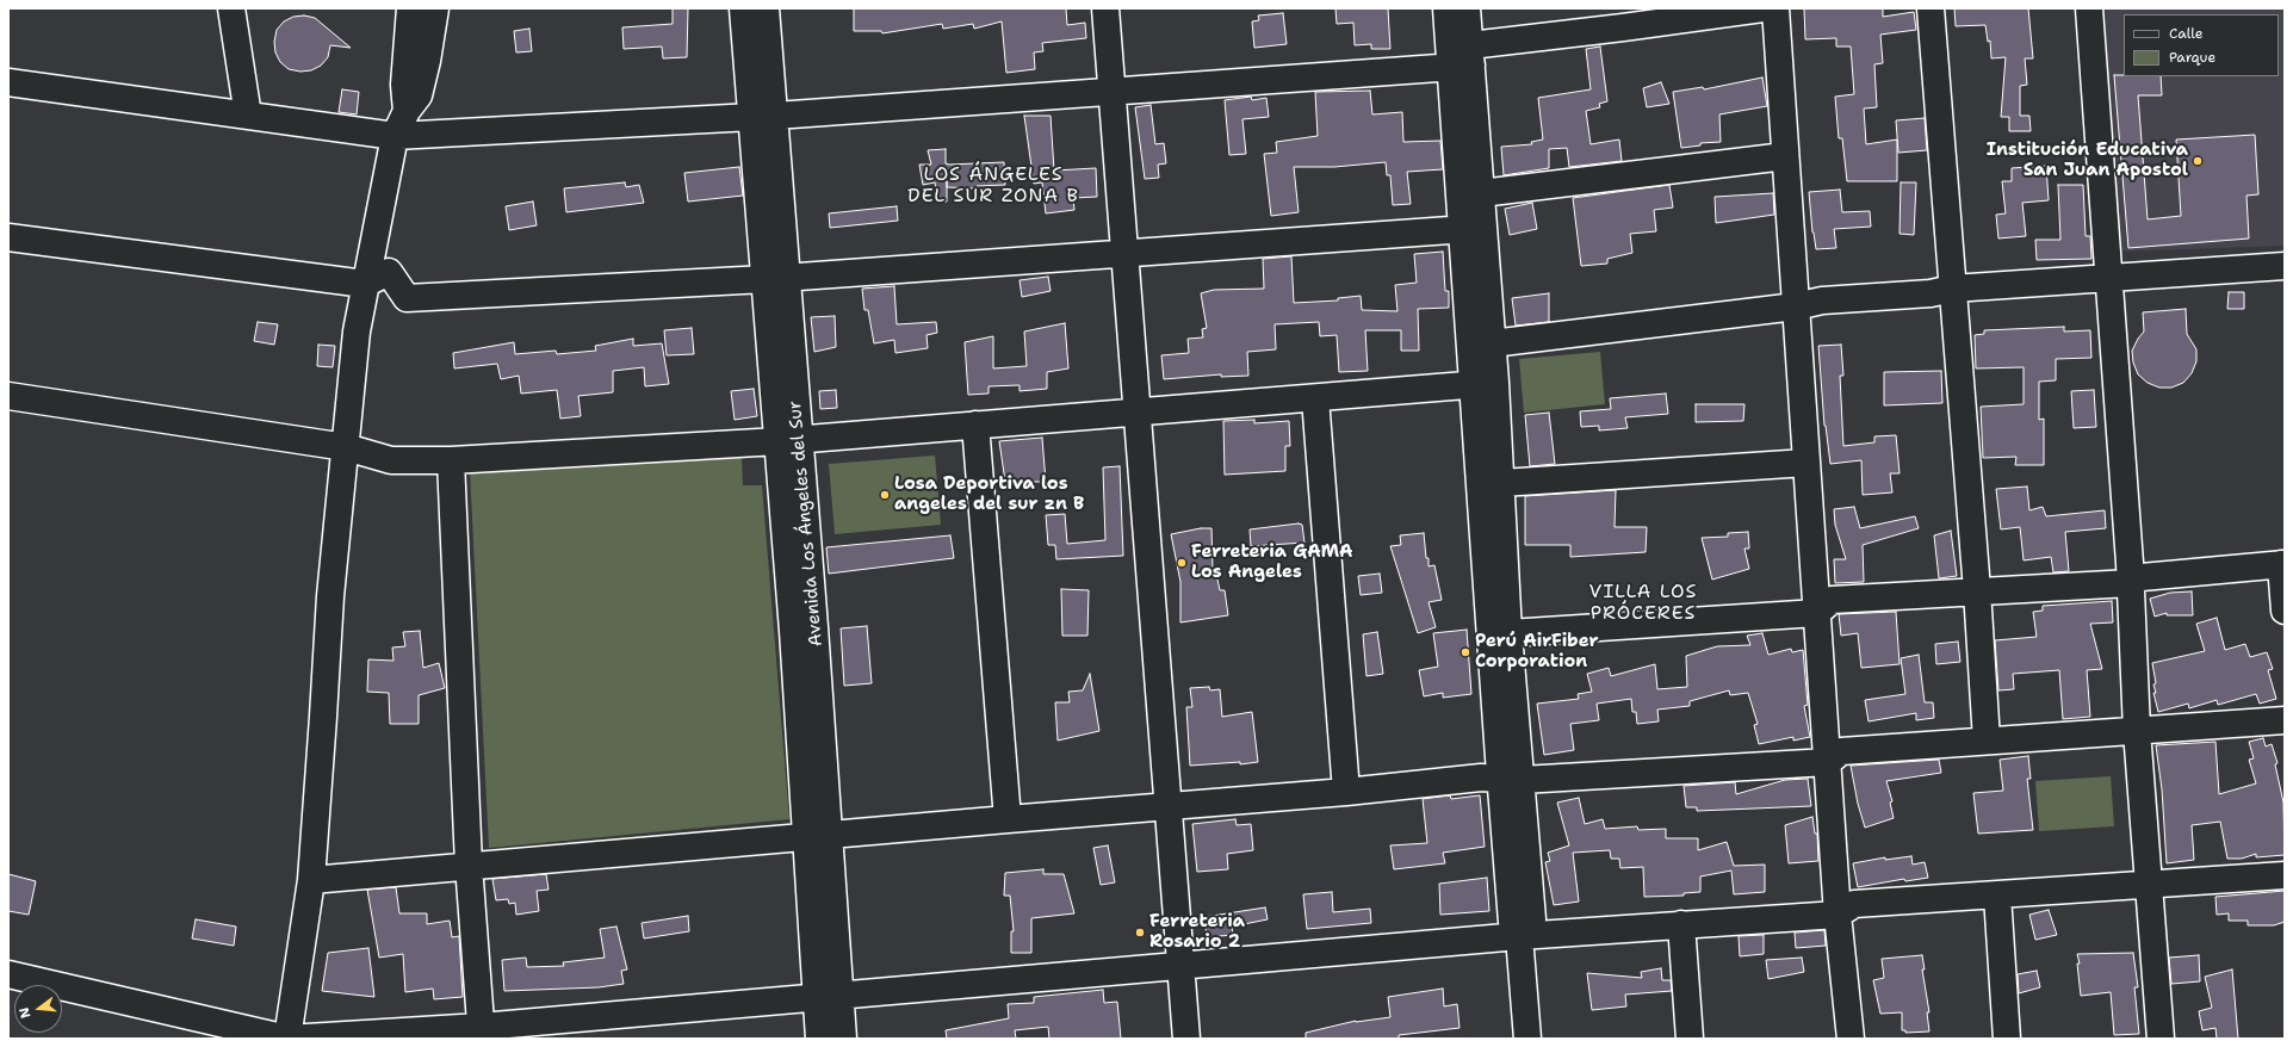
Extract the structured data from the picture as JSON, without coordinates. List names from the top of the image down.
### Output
{
  "streets": {
    "street": ["Avenida Los Ángeles del Sur"]
  },
  "districts": ["LOS ÁNGELES DEL SUR ZONA B", "VILLA LOS PRÓCERES"],
  "places": [
    "Institución Educativa San Juan Apostol",
    "Losa Deportiva los angeles del sur zn B",
    "Ferreteria GAMA Los Angeles",
    "Perú AirFiber Corporation",
    "Ferreteria Rosario 2"
  ],
  "legend": ["Calle", "Parque"],
  "north": "left"
}
